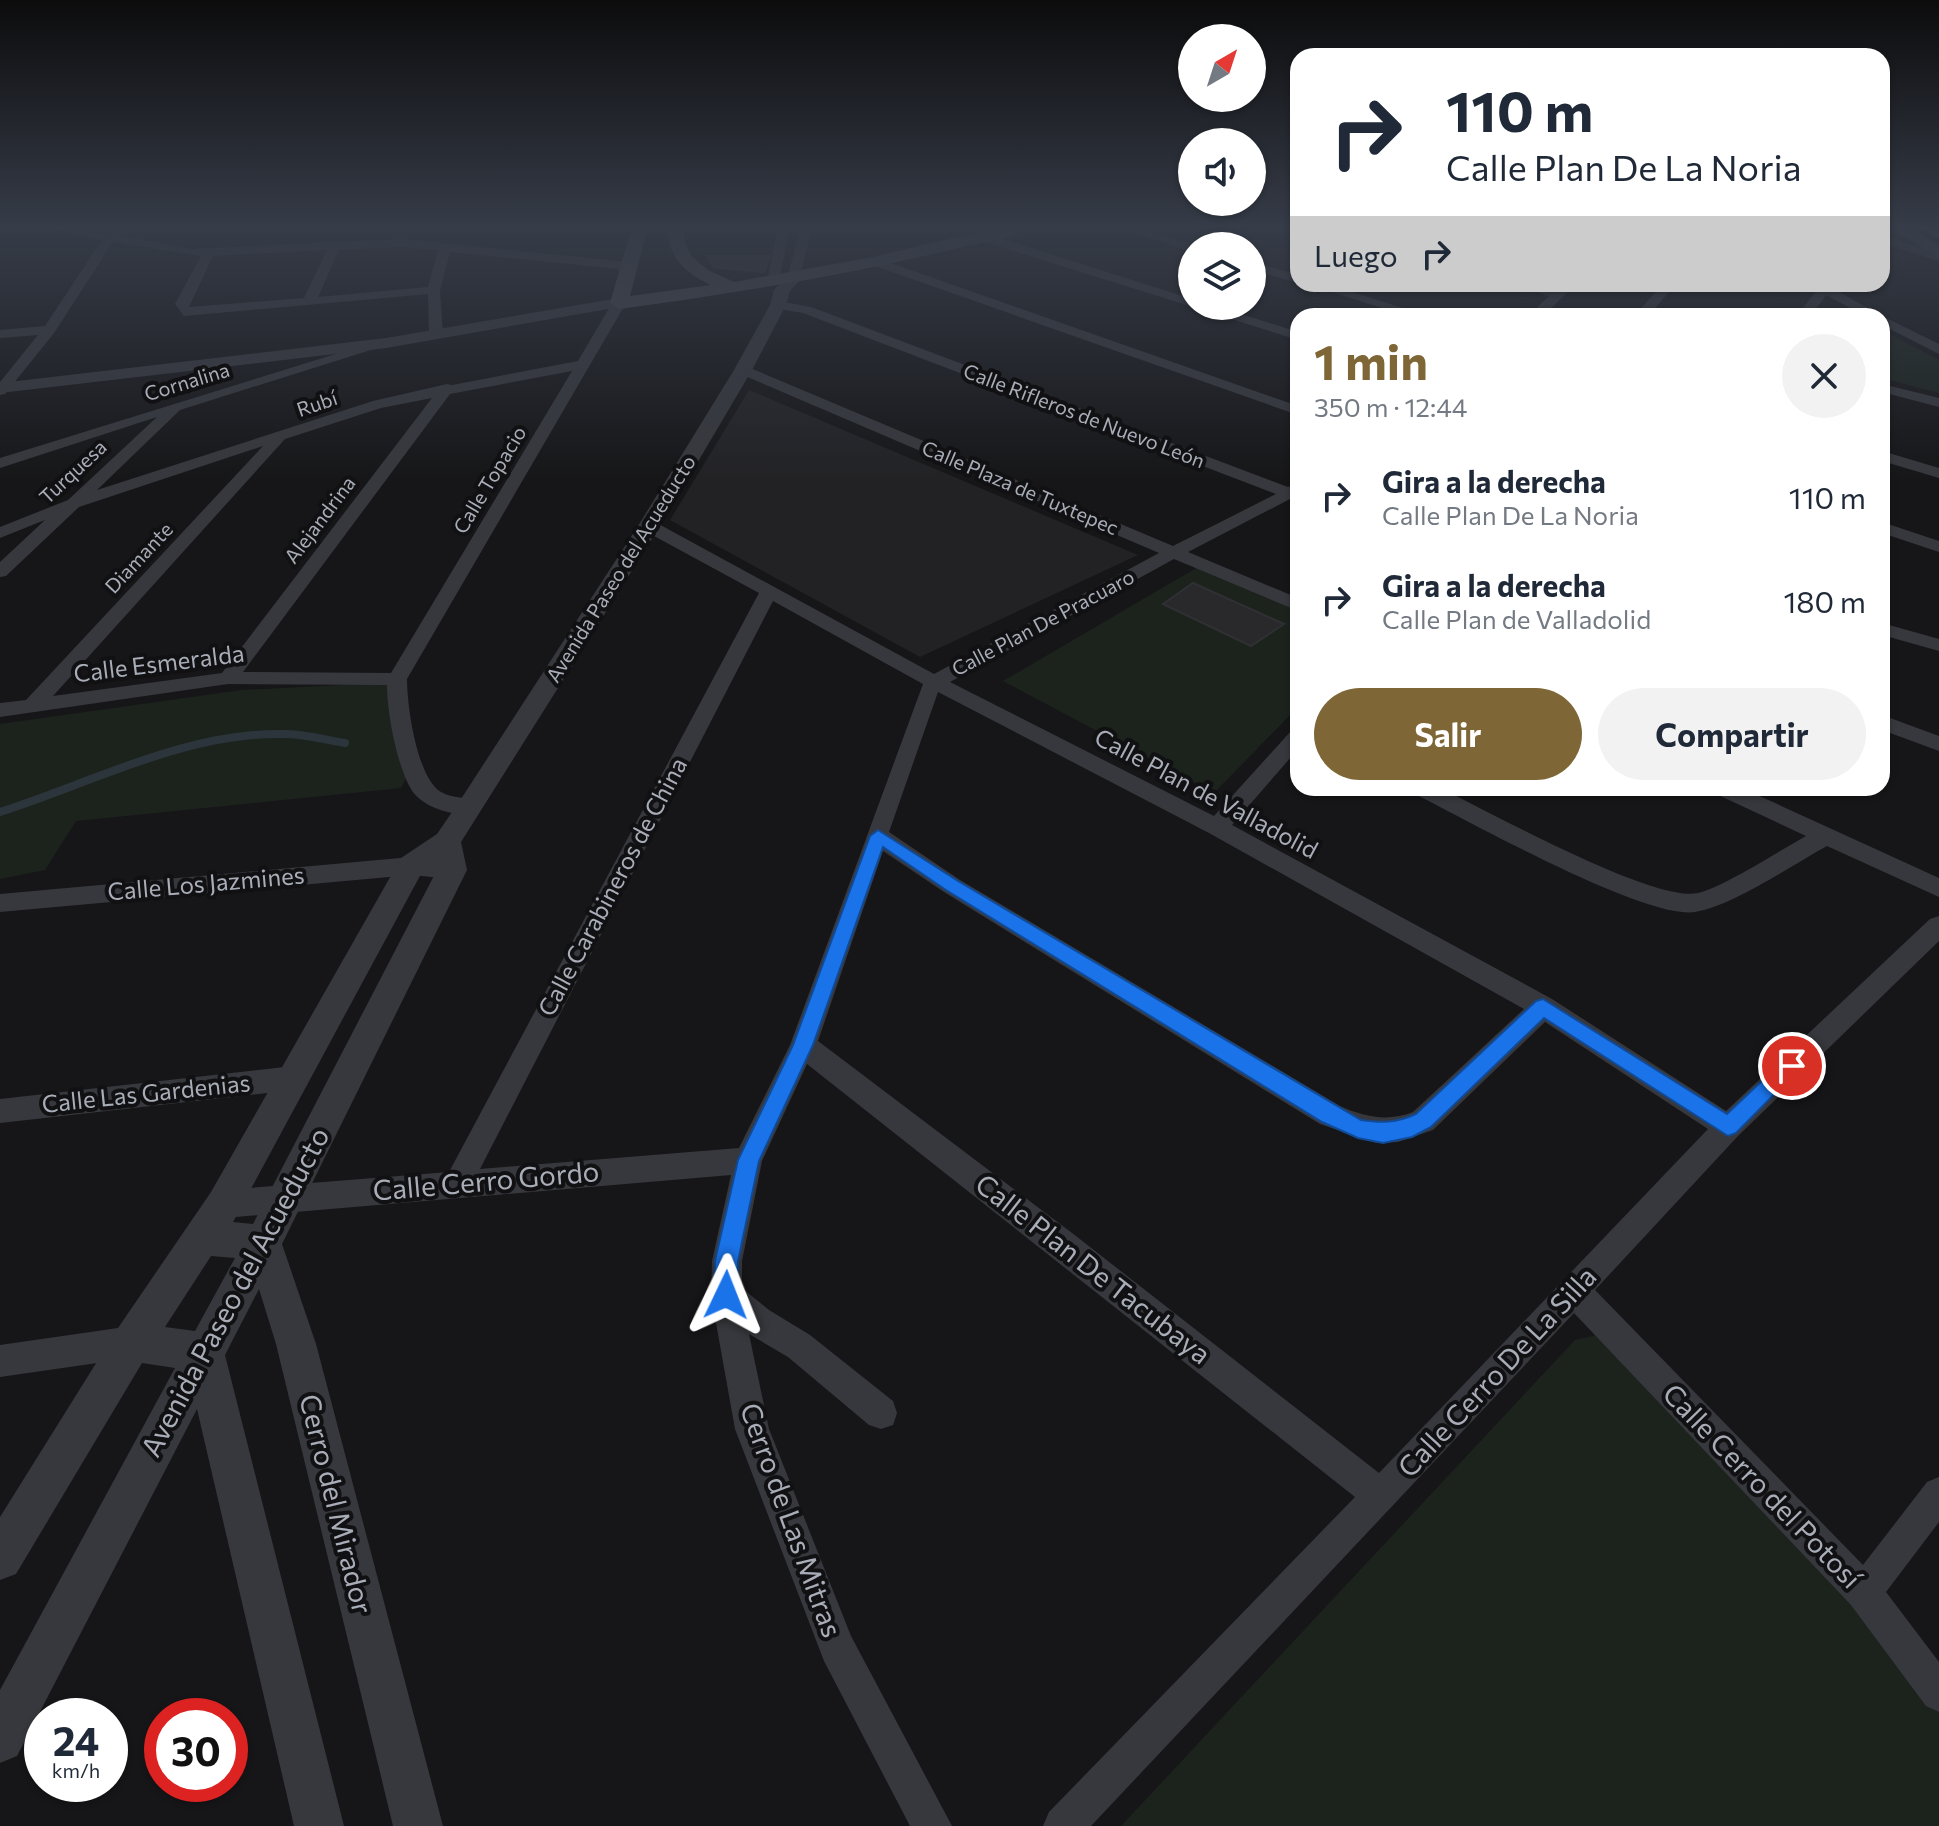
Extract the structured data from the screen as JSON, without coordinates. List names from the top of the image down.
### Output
{
  "streets": {
    "street": [
      "Cornalina",
      "Rubí",
      "Calle Rifleros de Nuevo León",
      "Turquesa",
      "Calle Topacio",
      "Calle Plaza de Tuxtepec",
      "Alejandrina",
      "Diamante",
      "Avenida Paseo del Acueducto",
      "Calle Plan De Pracuaro",
      "Calle Esmeralda",
      "Calle Plan de Valladolid",
      "Calle Los Jazmines",
      "Calle Carabineros de China",
      "Calle Las Gardenias",
      "Calle Cerro Gordo",
      "Calle Plan De Tacubaya",
      "Calle Cerro De La Silla",
      "Calle Cerro del Potosí",
      "Cerro del Mirador",
      "Cerro de Las Mitras"
    ]
  },
  "crossings": [
    ["Cornalina", "Turquesa"],
    ["Rubí", "Turquesa"],
    ["Rubí", "Calle Topacio"],
    ["Rubí", "Alejandrina"],
    ["Rubí", "Diamante"],
    ["Calle Topacio", "Calle Esmeralda"],
    ["Calle Plaza de Tuxtepec", "Avenida Paseo del Acueducto"],
    ["Calle Plaza de Tuxtepec", "Calle Plan De Pracuaro"],
    ["Alejandrina", "Calle Esmeralda"],
    ["Diamante", "Calle Esmeralda"],
    ["Avenida Paseo del Acueducto", "Calle Plan de Valladolid"],
    ["Avenida Paseo del Acueducto", "Calle Los Jazmines"],
    ["Avenida Paseo del Acueducto", "Calle Las Gardenias"],
    ["Avenida Paseo del Acueducto", "Calle Cerro Gordo"],
    ["Avenida Paseo del Acueducto", "Cerro del Mirador"],
    ["Calle Plan De Pracuaro", "Calle Plan de Valladolid"],
    ["Calle Plan De Pracuaro", "Cerro de Las Mitras"],
    ["Calle Plan de Valladolid", "Calle Carabineros de China"],
    ["Calle Plan de Valladolid", "Calle Cerro De La Silla"],
    ["Calle Carabineros de China", "Calle Cerro Gordo"],
    ["Calle Cerro Gordo", "Cerro de Las Mitras"],
    ["Calle Plan De Tacubaya", "Calle Cerro De La Silla"],
    ["Calle Plan De Tacubaya", "Cerro de Las Mitras"],
    ["Calle Cerro De La Silla", "Calle Cerro del Potosí"]
  ],
  "north": "top right",
  "page": {
    "turn": ["110 m", "Calle Plan De La Noria"],
    "then": "Luego",
    "heading": ["1 min", "350 m · 12:44"],
    "list": [
      {
        "name": "Gira a la derecha",
        "note": "Calle Plan De La Noria",
        "value": "110 m"
      },
      {
        "name": "Gira a la derecha",
        "note": "Calle Plan de Valladolid",
        "value": "180 m"
      }
    ],
    "buttons": ["Salir", "Compartir"],
    "speed": "24 km/h",
    "limit": "30"
  }
}
